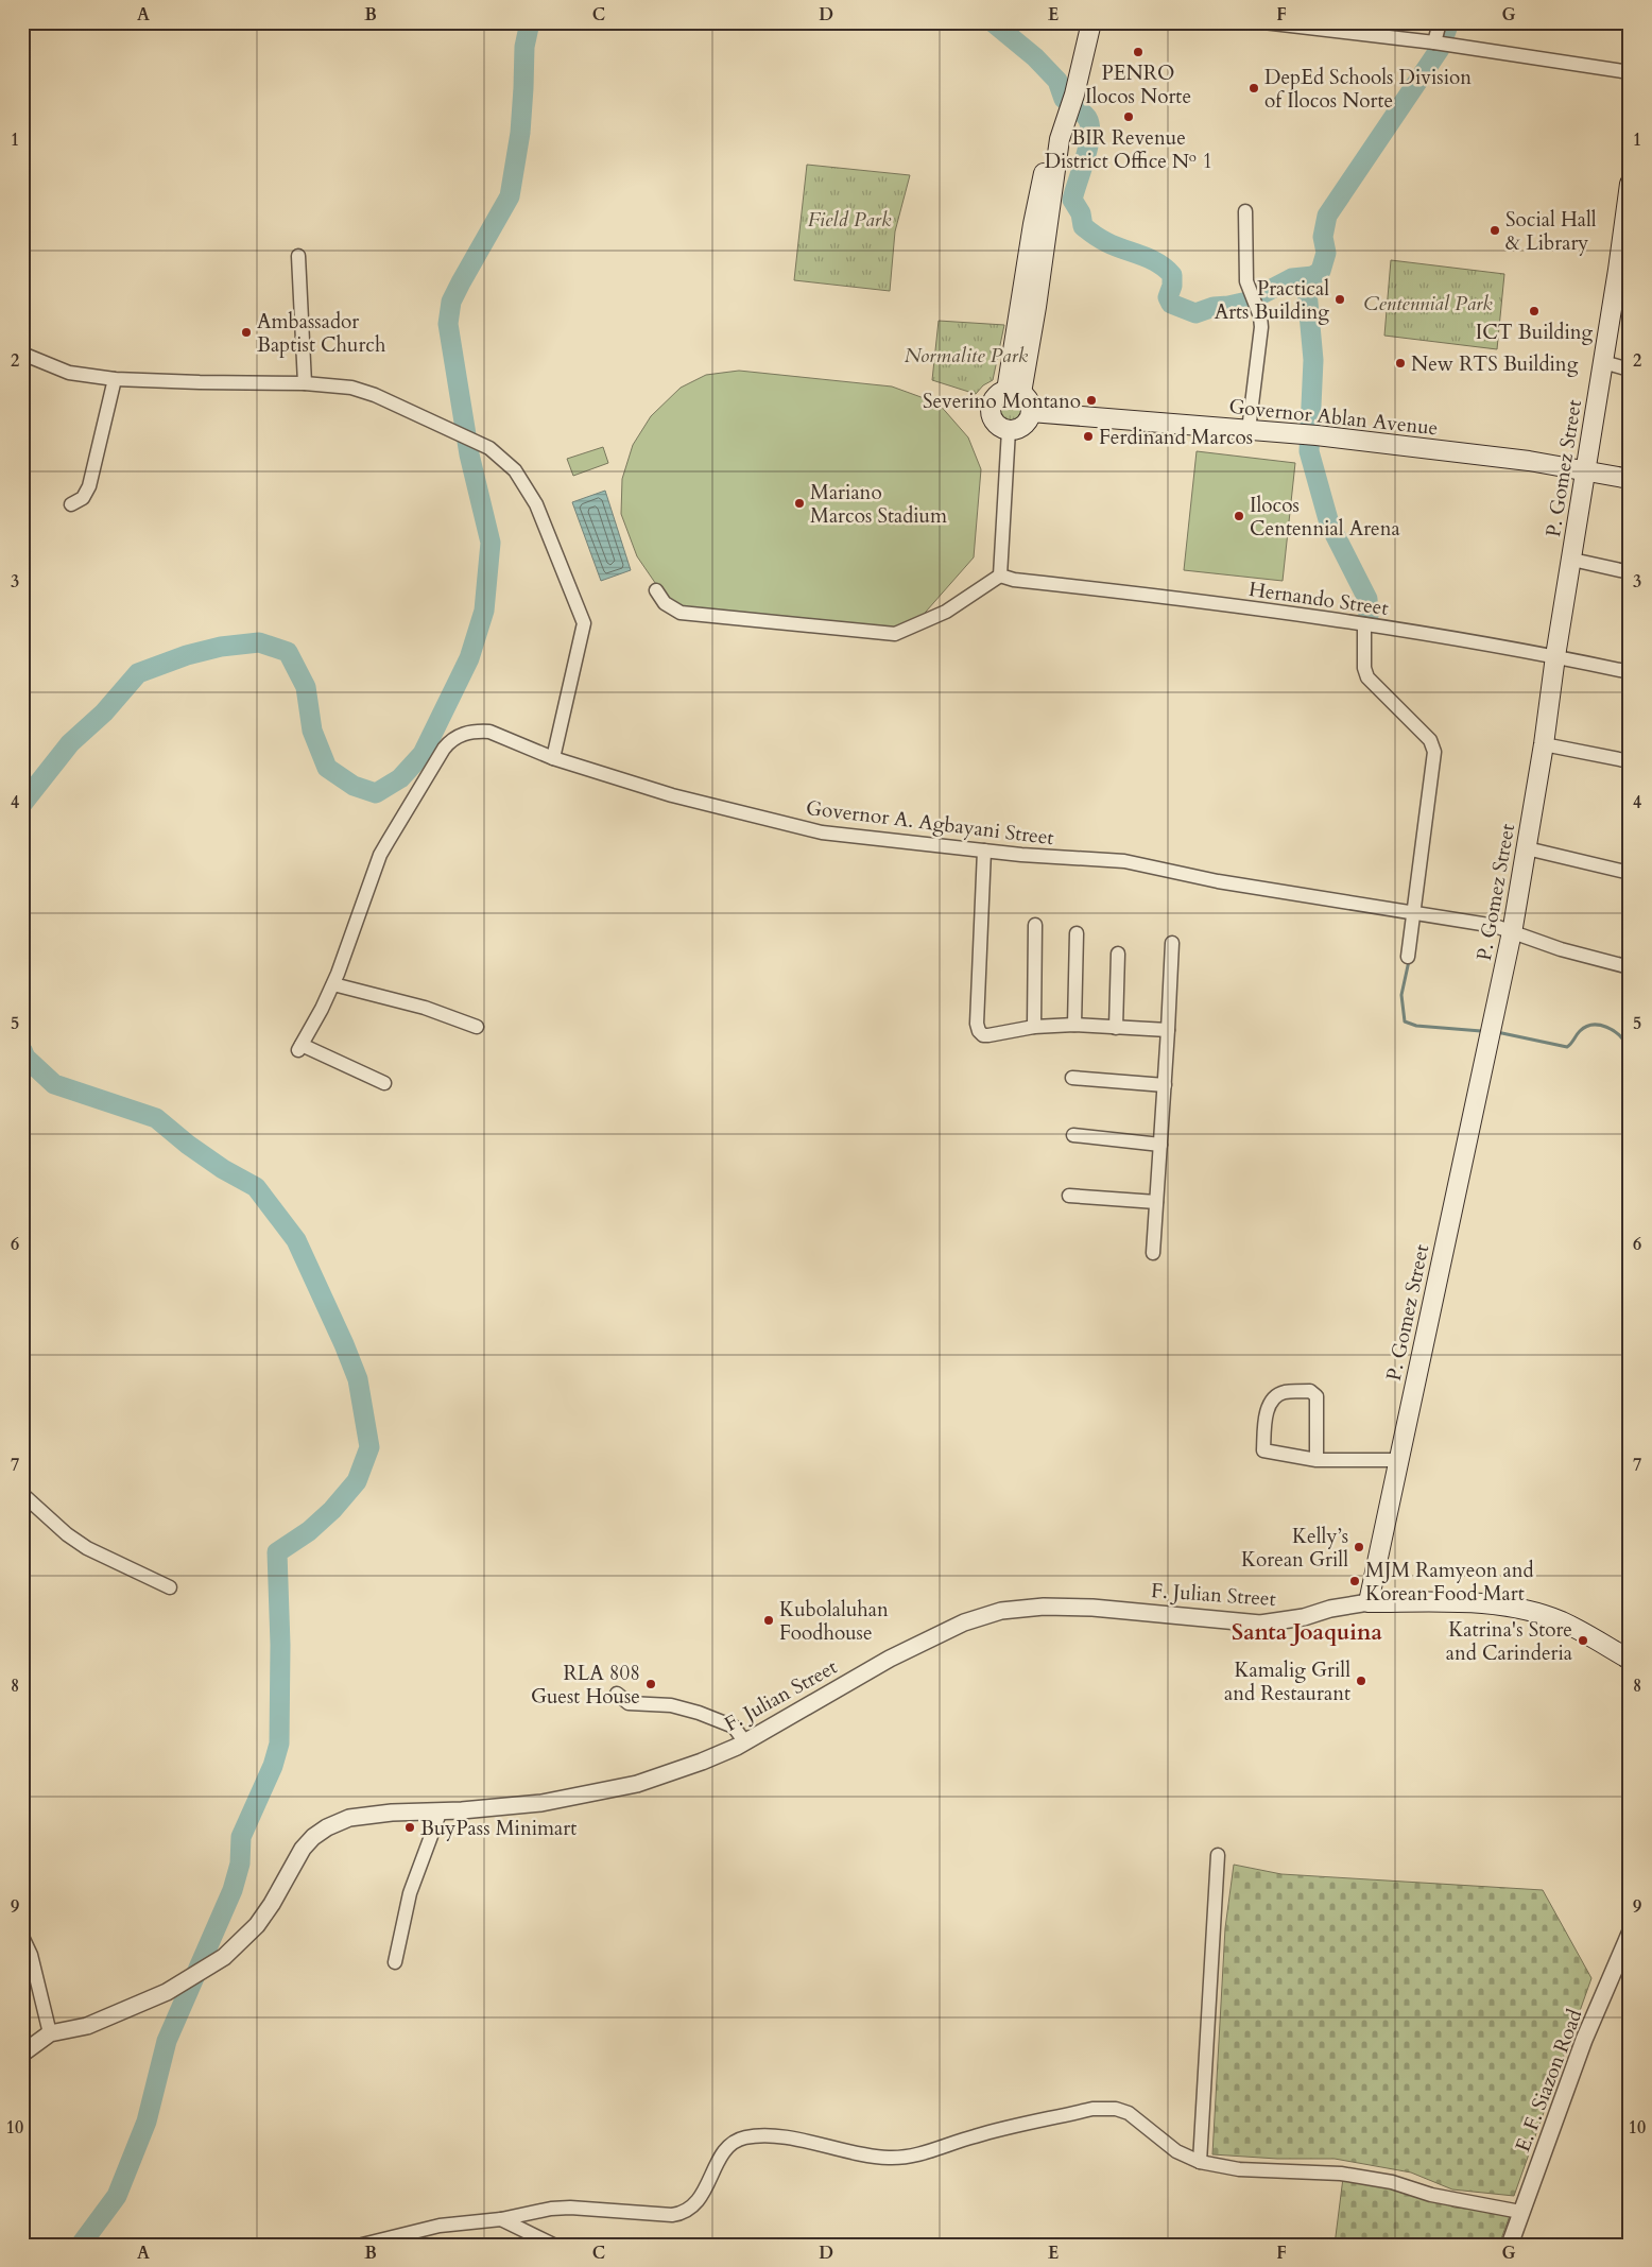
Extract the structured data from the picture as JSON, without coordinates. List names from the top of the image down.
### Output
{
  "streets": {
    "main road": ["Governor Ablan Avenue", "P. Gomez Street", "F. Julian Street"],
    "street": ["Hernando Street", "Governor A. Agbayani Street", "E. F. Siazon Road"]
  },
  "crossings": [
    ["Governor Ablan Avenue", "P. Gomez Street"],
    ["P. Gomez Street", "Hernando Street"],
    ["P. Gomez Street", "Governor A. Agbayani Street"],
    ["P. Gomez Street", "F. Julian Street"]
  ],
  "districts": ["Santa Joaquina"],
  "parks": ["Field Park", "Centennial Park", "Normalite Park"],
  "places": [
    "PENRO Ilocos Norte",
    "DepEd Schools Division of Ilocos Norte",
    "BIR Revenue District Office № 1",
    "Social Hall & Library",
    "Practical Arts Building",
    "ICT Building",
    "Ambassador Baptist Church",
    "New RTS Building",
    "Severino Montano",
    "Ferdinand Marcos",
    "Mariano Marcos Stadium",
    "Ilocos Centennial Arena",
    "Kelly’s Korean Grill",
    "MJM Ramyeon and Korean Food Mart",
    "Kubolaluhan Foodhouse",
    "Katrina's Store and Carinderia",
    "Kamalig Grill and Restaurant",
    "RLA 808 Guest House",
    "BuyPass Minimart"
  ],
  "grid": {
    "columns": [
      "A",
      "B",
      "C",
      "D",
      "E",
      "F",
      "G"
    ],
    "rows": [
      "1",
      "2",
      "3",
      "4",
      "5",
      "6",
      "7",
      "8",
      "9",
      "10"
    ]
  }
}
